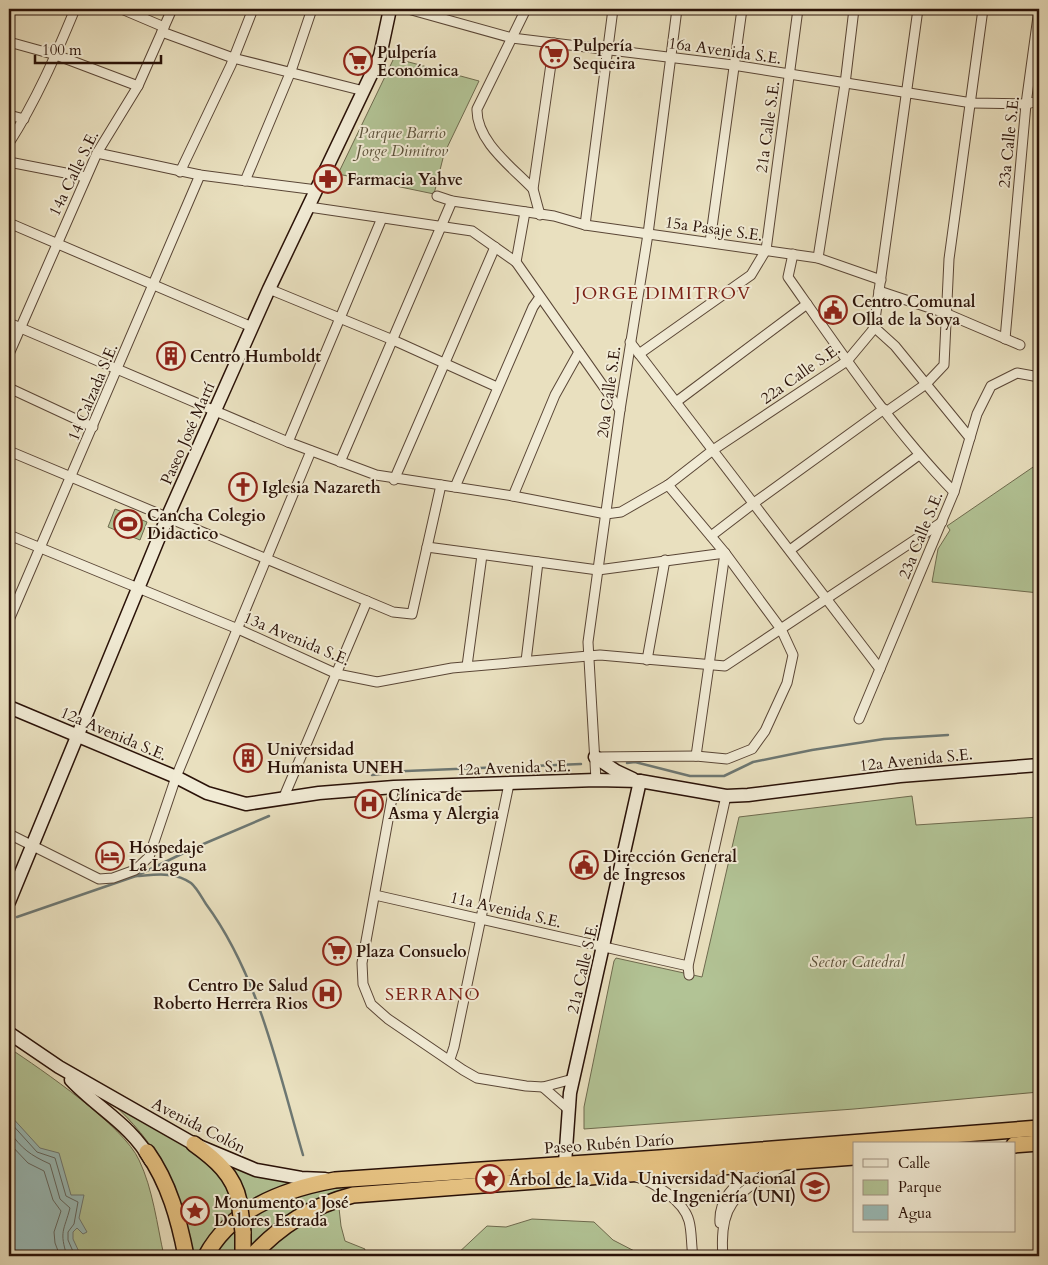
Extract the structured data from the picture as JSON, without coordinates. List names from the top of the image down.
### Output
{
  "streets": {
    "highway": ["Paseo Rubén Darío"],
    "street": [
      "16a Avenida S.E.",
      "21a Calle S.E.",
      "23a Calle S.E.",
      "14a Calle S.E.",
      "15a Pasaje S.E.",
      "22a Calle S.E.",
      "14 Calzada S.E.",
      "20a Calle S.E.",
      "Paseo José Martí",
      "13a Avenida S.E.",
      "12a Avenida S.E.",
      "11a Avenida S.E.",
      "Avenida Colón"
    ]
  },
  "crossings": [
    ["16a Avenida S.E.", "21a Calle S.E."],
    ["16a Avenida S.E.", "23a Calle S.E."],
    ["16a Avenida S.E.", "20a Calle S.E."],
    ["21a Calle S.E.", "15a Pasaje S.E."],
    ["21a Calle S.E.", "12a Avenida S.E."],
    ["21a Calle S.E.", "11a Avenida S.E."],
    ["21a Calle S.E.", "Paseo Rubén Darío"],
    ["23a Calle S.E.", "13a Avenida S.E."],
    ["14a Calle S.E.", "22a Calle S.E."],
    ["15a Pasaje S.E.", "20a Calle S.E."],
    ["22a Calle S.E.", "14 Calzada S.E."],
    ["22a Calle S.E.", "20a Calle S.E."],
    ["22a Calle S.E.", "Paseo José Martí"],
    ["14 Calzada S.E.", "13a Avenida S.E."],
    ["20a Calle S.E.", "13a Avenida S.E."],
    ["20a Calle S.E.", "12a Avenida S.E."],
    ["Paseo José Martí", "13a Avenida S.E."],
    ["Paseo José Martí", "12a Avenida S.E."],
    ["12a Avenida S.E.", "11a Avenida S.E."],
    ["Avenida Colón", "Paseo Rubén Darío"]
  ],
  "districts": ["JORGE DIMITROV", "SERRANO"],
  "parks": ["Parque Barrio Jorge Dimitrov", "Sector Catedral"],
  "places": {
    "supermarket": ["Pulpería Sequeira", "Pulpería Económica", "Plaza Consuelo"],
    "pharmacy": ["Farmacia Yahve"],
    "public building": ["Centro Comunal Olla de la Soya", "Dirección General de Ingresos"],
    "building": ["Centro Humboldt", "Universidad Humanista UNEH"],
    "church": ["Iglesia Nazareth"],
    "sports": ["Cancha Colegio Didactico"],
    "hospital": ["Clínica de Asma y Alergia", "Centro De Salud Roberto Herrera Rios"],
    "hotel": ["Hospedaje La Laguna"],
    "place": ["Árbol de la Vida", "Monumento a José Dolores Estrada"],
    "school or university": ["Universidad Nacional de Ingeniería (UNI)"]
  },
  "legend": ["Calle", "Parque", "Agua"],
  "scale_bar": "100 m"
}
